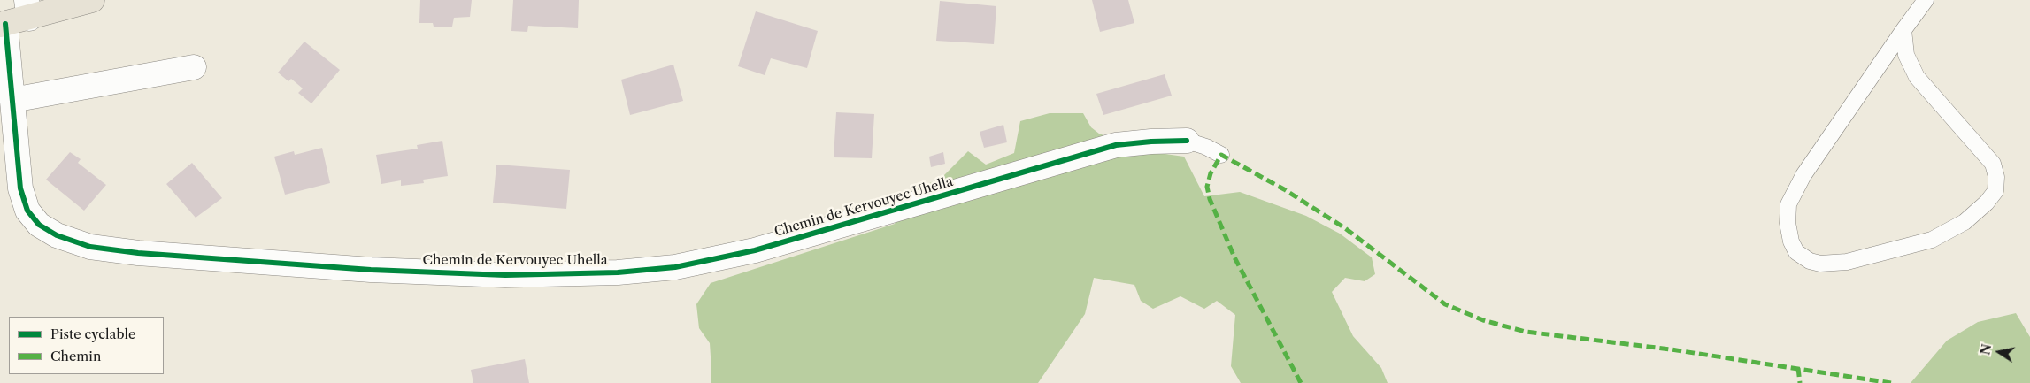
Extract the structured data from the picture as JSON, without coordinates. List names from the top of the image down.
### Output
{
  "streets": {
    "street": ["Chemin de Kervouyec Uhella"]
  },
  "legend": ["Piste cyclable", "Chemin"],
  "north": "left"
}
